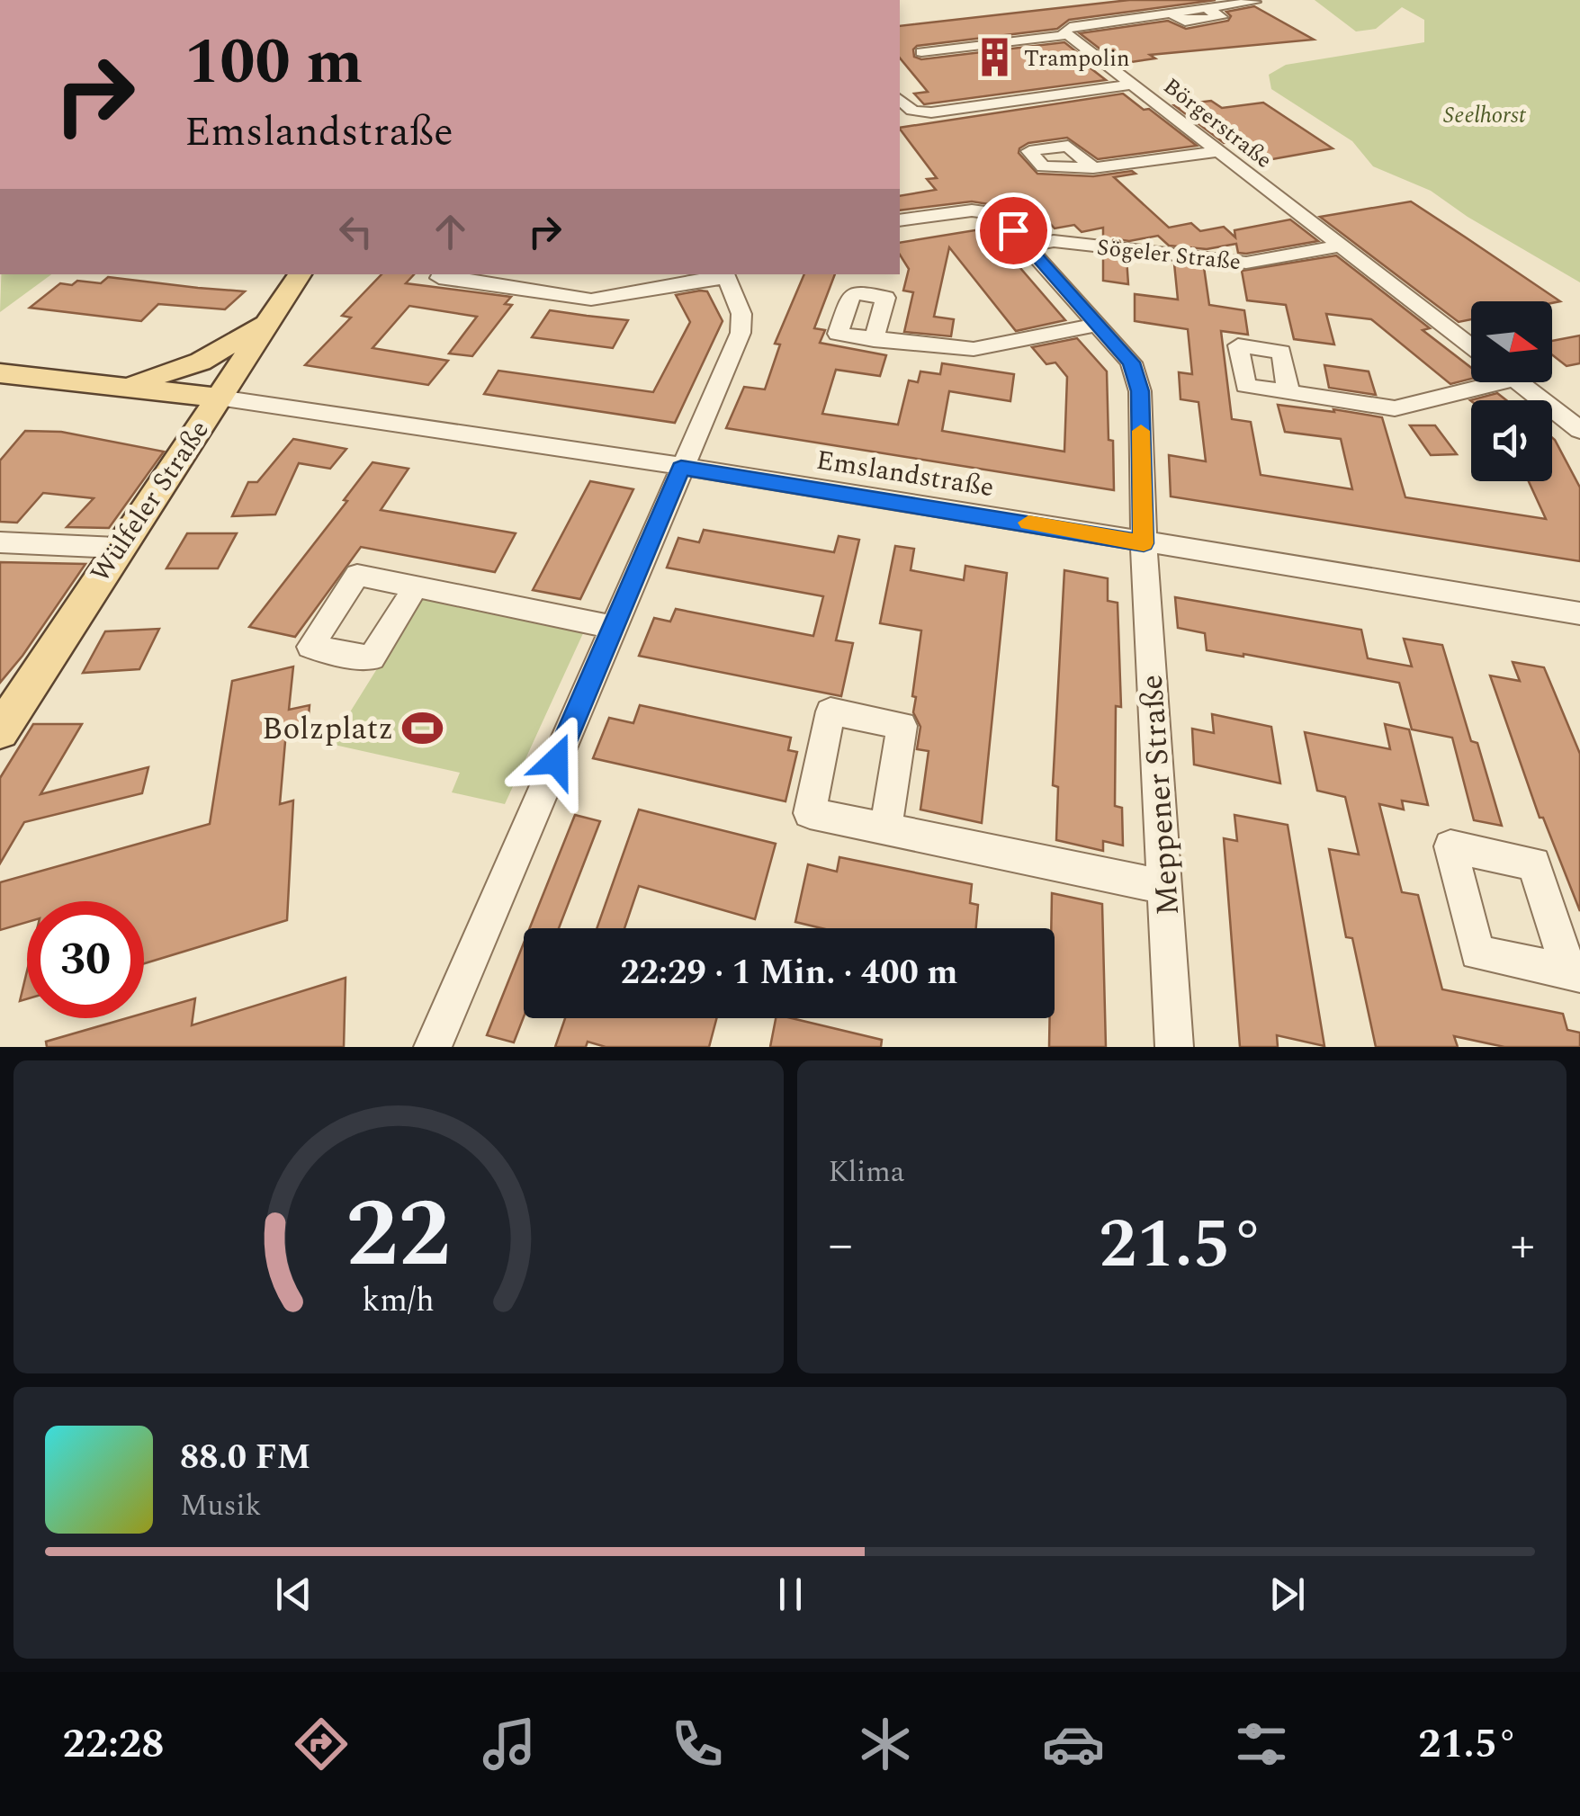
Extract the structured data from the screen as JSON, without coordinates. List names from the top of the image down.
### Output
{
  "streets": {
    "main road": ["Wülfeler Straße"],
    "street": [
      "Börgerstraße",
      "Sögeler Straße",
      "Emslandstraße",
      "Meppener Straße"
    ]
  },
  "crossings": [
    ["Börgerstraße", "Sögeler Straße"],
    ["Sögeler Straße", "Meppener Straße"],
    ["Emslandstraße", "Wülfeler Straße"],
    ["Emslandstraße", "Meppener Straße"]
  ],
  "parks": ["Seelhorst"],
  "places": {
    "building": ["Trampolin"],
    "sports": ["Bolzplatz"]
  },
  "north": "right",
  "page": {
    "turn": ["100 m", "Emslandstraße"],
    "limit": "30",
    "trip": "22:29 · 1 Min. · 400 m",
    "tile": "Klima",
    "heat": ["−", "21.5°", "+"],
    "song": ["88.0 FM", "Musik"],
    "tabs": ["22:28", "21.5°"],
    "gauge": ["22", "km/h"]
  }
}
